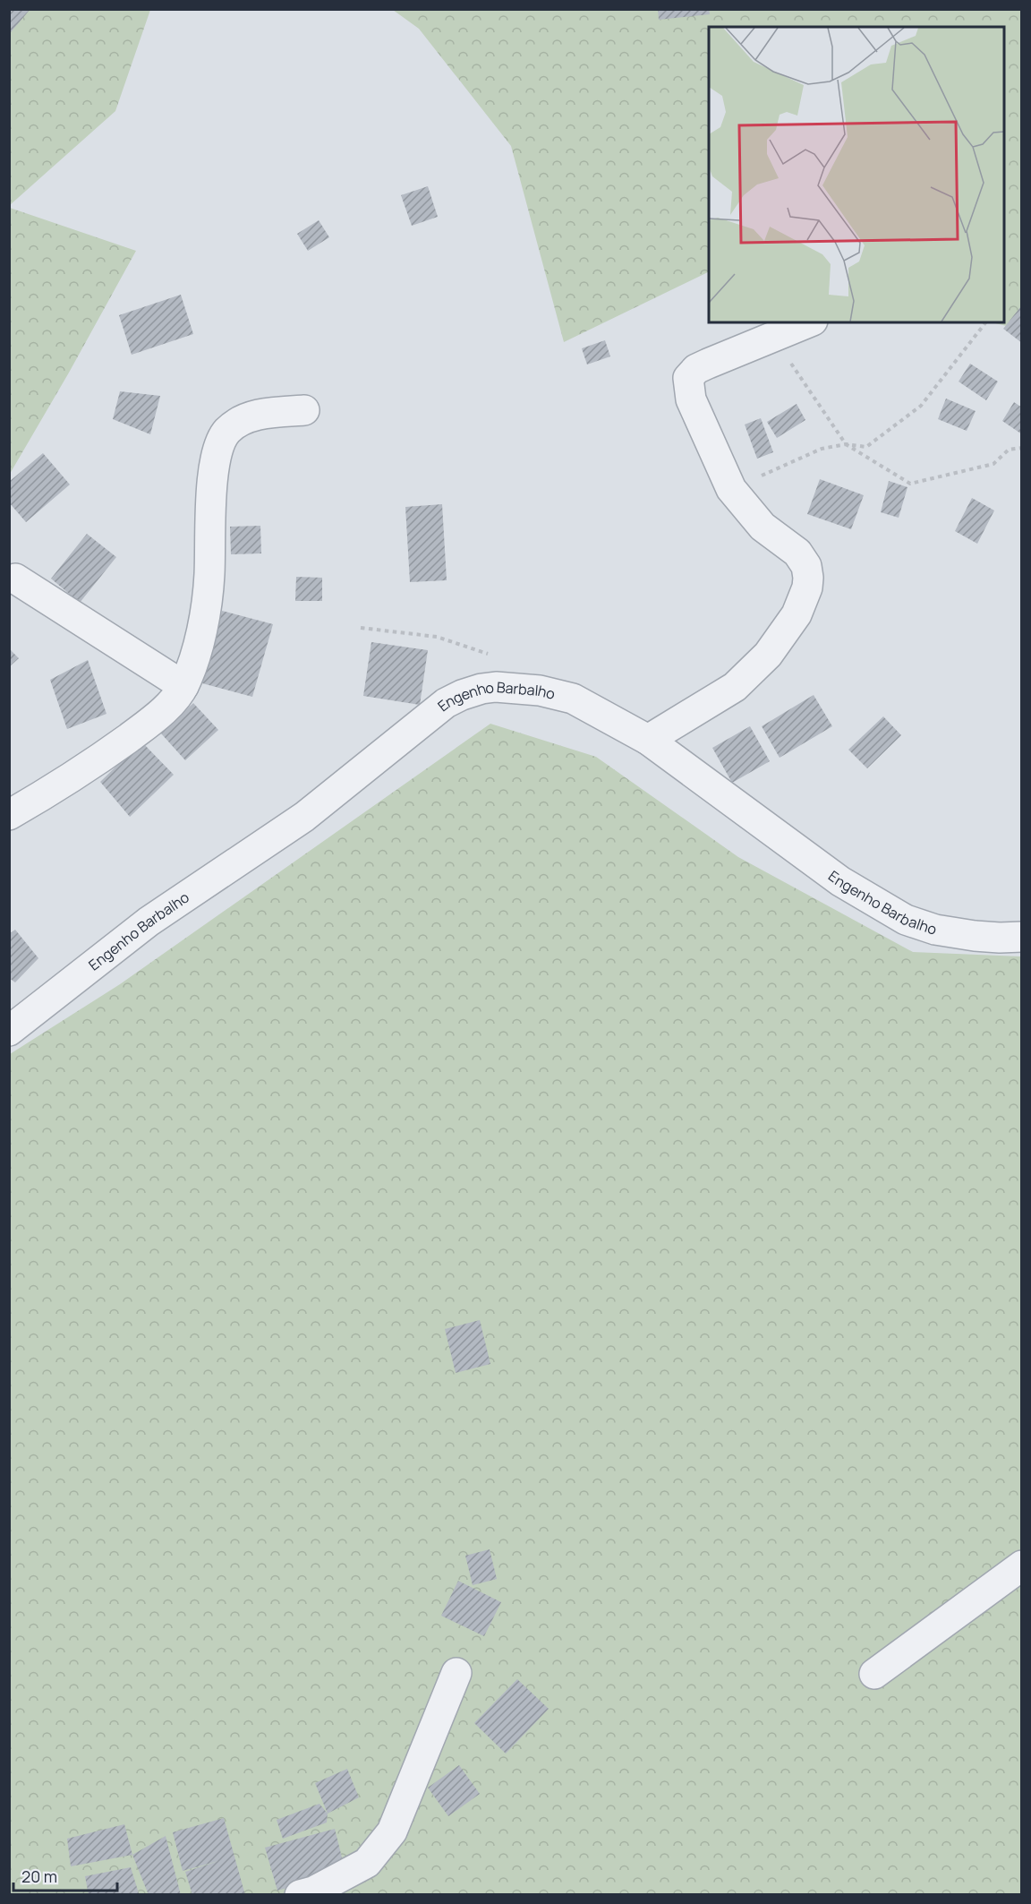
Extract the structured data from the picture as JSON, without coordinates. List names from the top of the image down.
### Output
{
  "streets": {
    "street": ["Engenho Barbalho"]
  },
  "scale_bar": "20 m"
}
